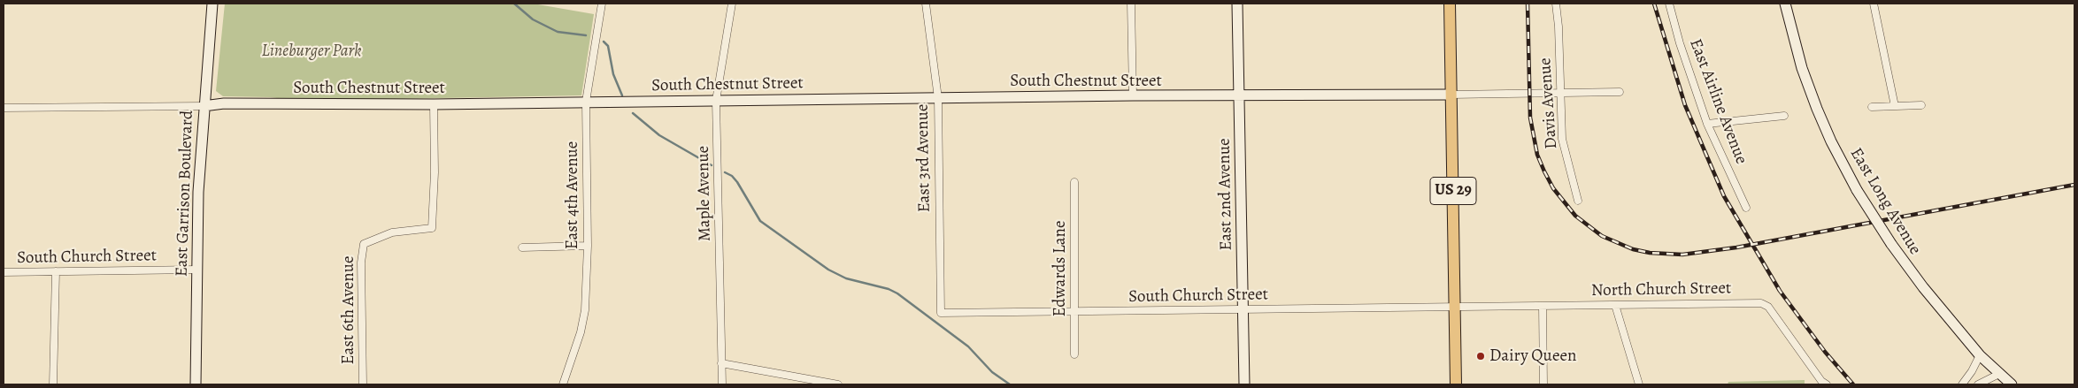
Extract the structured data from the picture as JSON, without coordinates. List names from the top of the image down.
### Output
{
  "streets": {
    "main road": ["US 29"],
    "street": [
      "South Chestnut Street",
      "East Airline Avenue",
      "Davis Avenue",
      "East 3rd Avenue",
      "East Garrison Boulevard",
      "Maple Avenue",
      "East 2nd Avenue",
      "East 4th Avenue",
      "East Long Avenue",
      "South Church Street",
      "Edwards Lane",
      "North Church Street",
      "East 6th Avenue"
    ]
  },
  "crossings": [
    ["South Chestnut Street", "East 3rd Avenue"],
    ["South Chestnut Street", "US 29"],
    ["South Chestnut Street", "East Garrison Boulevard"],
    ["South Chestnut Street", "Maple Avenue"],
    ["South Chestnut Street", "East 2nd Avenue"],
    ["South Chestnut Street", "East 4th Avenue"],
    ["South Chestnut Street", "East 6th Avenue"],
    ["East 3rd Avenue", "South Church Street"],
    ["US 29", "South Church Street"],
    ["US 29", "North Church Street"],
    ["East Garrison Boulevard", "South Church Street"],
    ["East 2nd Avenue", "South Church Street"],
    ["South Church Street", "Edwards Lane"],
    ["South Church Street", "North Church Street"]
  ],
  "parks": ["Lineburger Park"],
  "places": ["Dairy Queen"]
}
